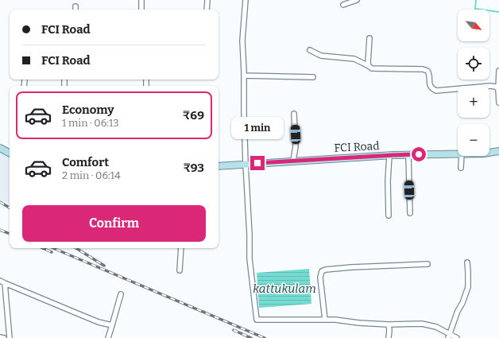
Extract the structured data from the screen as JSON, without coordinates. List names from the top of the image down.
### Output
{
  "streets": {
    "street": ["FCI Road"]
  },
  "water": ["kattukulam"],
  "north": "bottom right",
  "page": {
    "map_buttons": ["+", "−"],
    "banner": ["FCI Road", "FCI Road"],
    "list": [
      {
        "name": "Economy",
        "note": "1 min · 06:13",
        "value": "₹69"
      },
      {
        "name": "Comfort",
        "note": "2 min · 06:14",
        "value": "₹93"
      }
    ],
    "bubble": "1 min",
    "buttons": "Confirm"
  }
}
